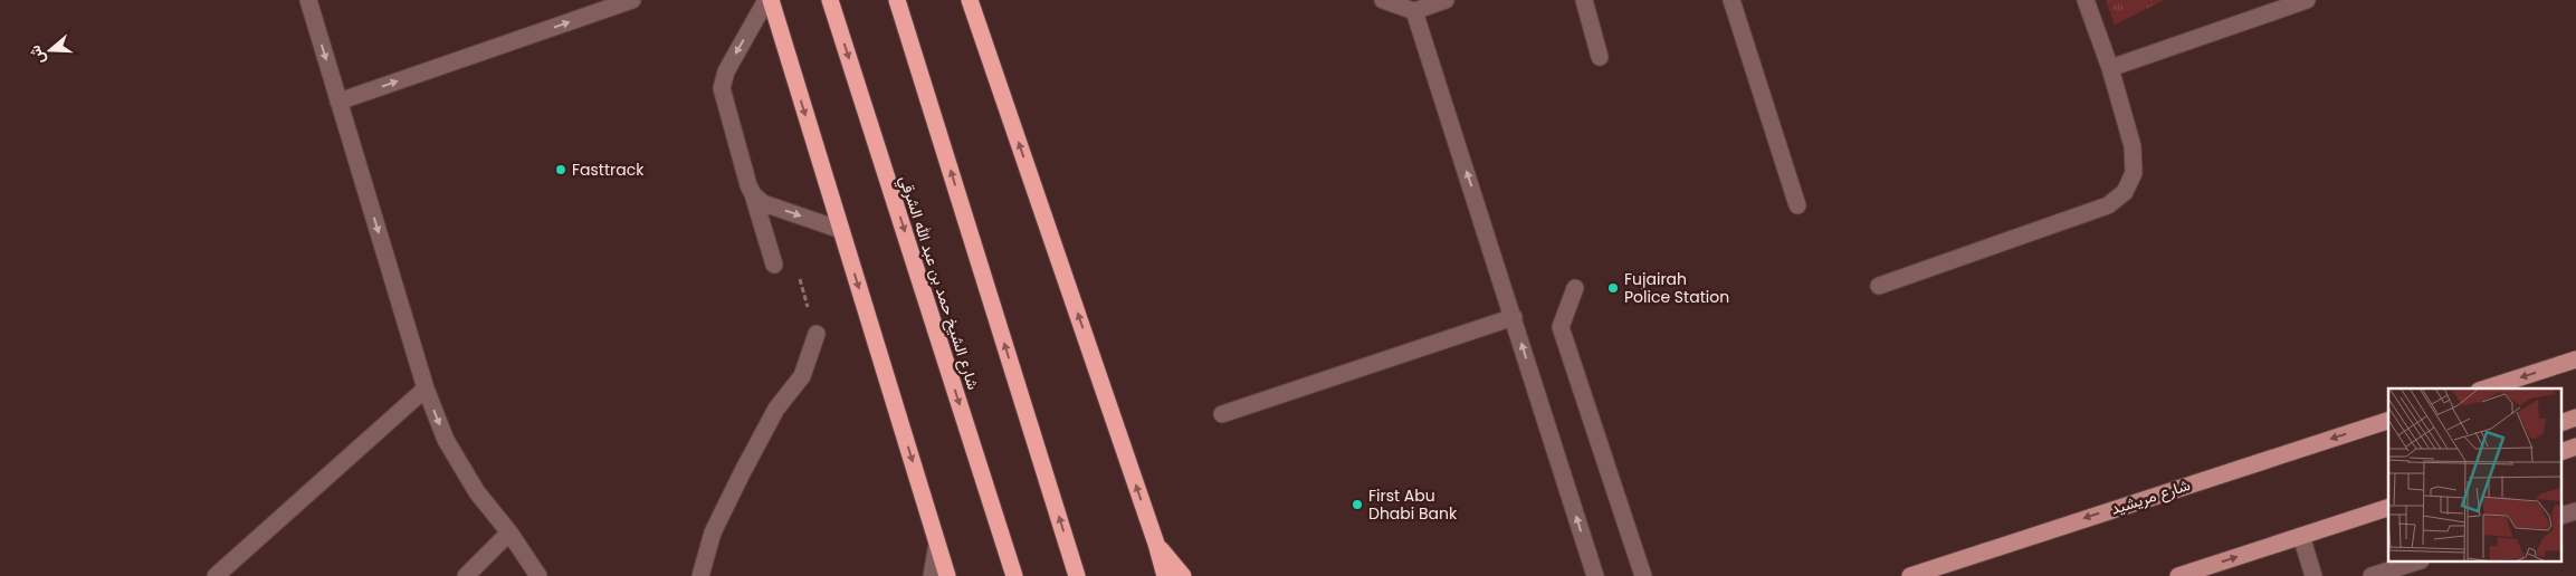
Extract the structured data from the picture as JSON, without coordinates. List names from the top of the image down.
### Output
{
  "streets": {
    "highway": ["شارع الشيخ حمد بن عبد الله الشرقي"],
    "main road": ["شارع مريشيد"]
  },
  "places": ["Fasttrack", "Fujairah Police Station", "First Abu Dhabi Bank"],
  "north": "left"
}
